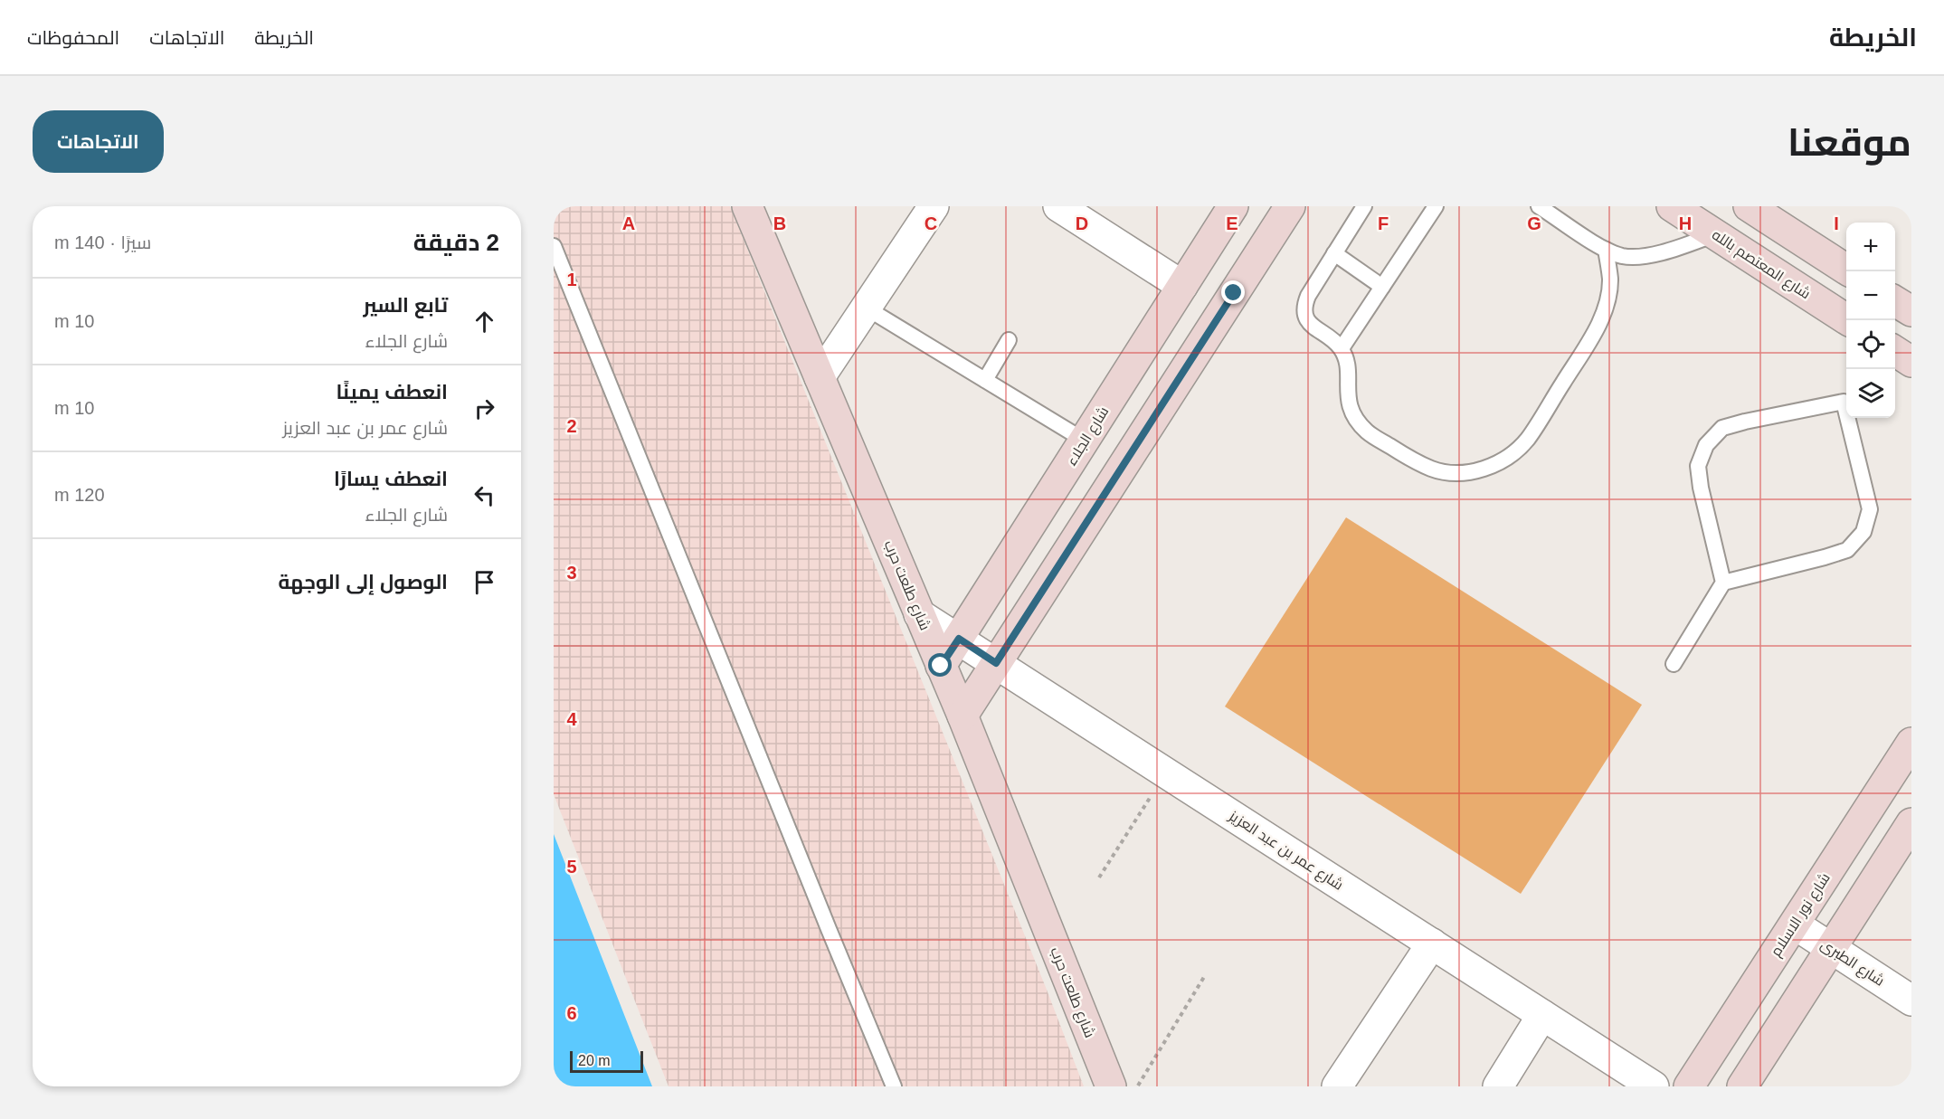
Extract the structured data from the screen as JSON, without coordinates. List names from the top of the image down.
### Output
{
  "streets": {
    "main road": [
      "شارع المعتصم بالله",
      "شارع الجلاء",
      "شارع طلعت حرب",
      "شارع نور الاسلام"
    ],
    "street": ["شارع عمر بن عبد العزيز", "شارع الطبرى"]
  },
  "crossings": [
    ["شارع الجلاء", "شارع طلعت حرب"],
    ["شارع الجلاء", "شارع عمر بن عبد العزيز"],
    ["شارع طلعت حرب", "شارع عمر بن عبد العزيز"],
    ["شارع نور الاسلام", "شارع الطبرى"]
  ],
  "scale_bar": "20 m",
  "page": {
    "header": "الخريطة",
    "nav": ["الخريطة", "الاتجاهات", "المحفوظات"],
    "title": "موقعنا",
    "buttons": "الاتجاهات",
    "heading": ["2 دقيقة", "سيرًا · 140 m"],
    "map_buttons": ["+", "−"],
    "list": [
      ["تابع السير", "شارع الجلاء", "10 m"],
      ["انعطف يمينًا", "شارع عمر بن عبد العزيز", "10 m"],
      ["انعطف يسارًا", "شارع الجلاء", "120 m"],
      "الوصول إلى الوجهة"
    ],
    "scale": "20 m"
  },
  "grid": {
    "columns": [
      "A",
      "B",
      "C",
      "D",
      "E",
      "F",
      "G",
      "H",
      "I"
    ],
    "rows": [
      "1",
      "2",
      "3",
      "4",
      "5",
      "6"
    ]
  }
}
